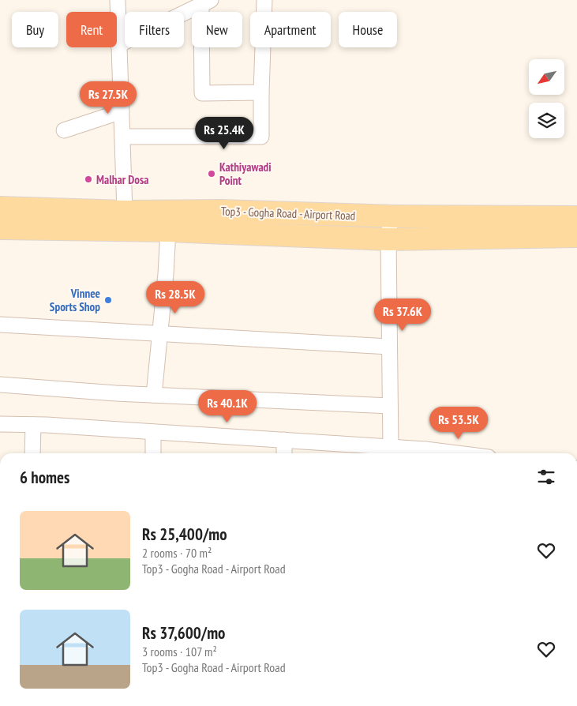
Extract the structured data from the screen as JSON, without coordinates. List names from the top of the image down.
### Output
{
  "streets": {
    "main road": ["Top3 - Gogha Road - Airport Road"]
  },
  "places": ["Kathiyawadi Point", "Malhar Dosa", "Vinnee Sports Shop"],
  "north": "bottom left",
  "page": {
    "chip": [
      "Buy",
      "Rent",
      "Filters",
      "New",
      "Apartment",
      "House"
    ],
    "price": [
      "Rs 27.5K",
      "Rs 25.4K",
      "Rs 28.5K",
      "Rs 37.6K",
      "Rs 40.1K",
      "Rs 53.5K"
    ],
    "heading": "6 homes",
    "list": [
      {
        "name": "Rs 25,400/mo",
        "note": "2 rooms · 70 m² · Top3 - Gogha Road - Airport Road"
      },
      {
        "name": "Rs 37,600/mo",
        "note": "3 rooms · 107 m² · Top3 - Gogha Road - Airport Road"
      }
    ]
  }
}
